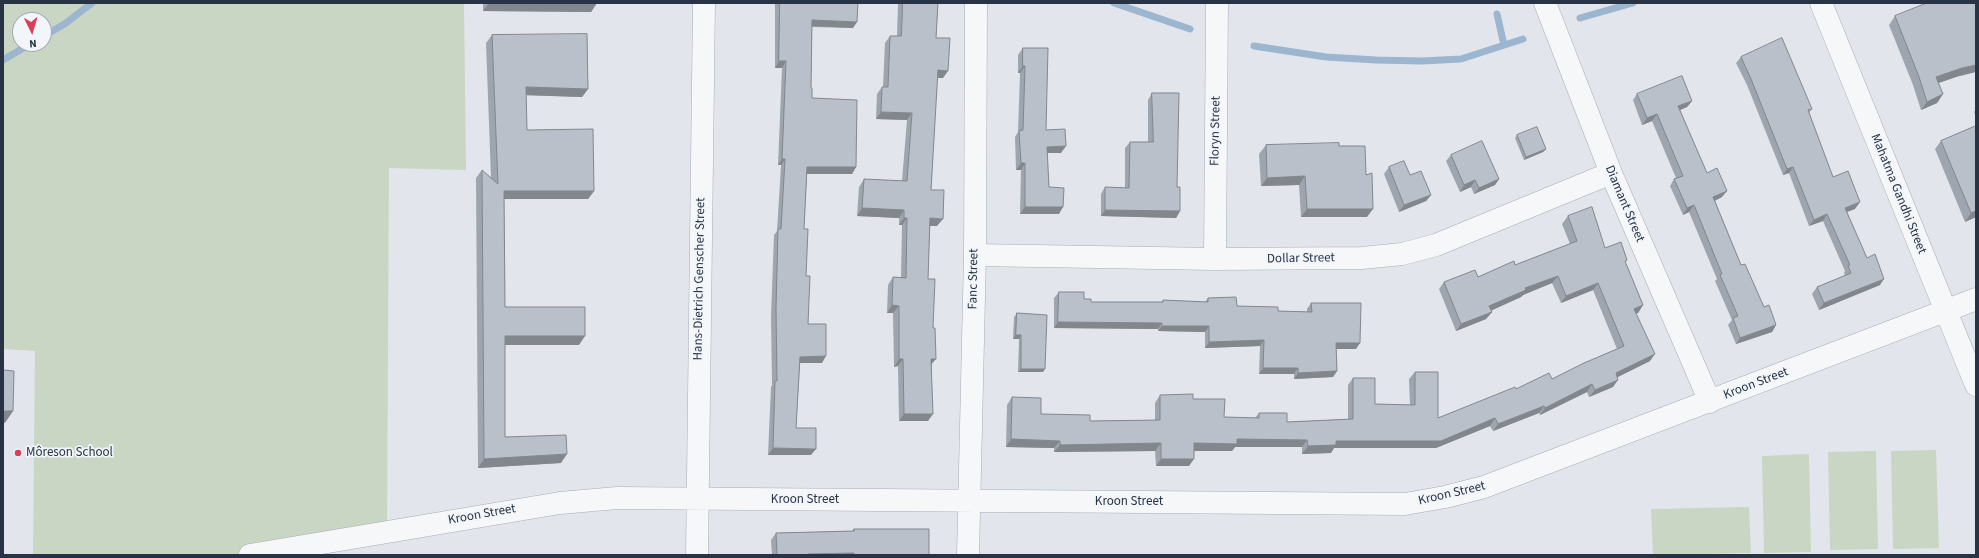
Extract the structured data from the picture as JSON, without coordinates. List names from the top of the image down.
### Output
{
  "streets": {
    "street": [
      "Floryn Street",
      "Mahatma Gandhi Street",
      "Diamant Street",
      "Dollar Street",
      "Hans-Dietrich Genscher Street",
      "Fanc Street",
      "Kroon Street"
    ]
  },
  "crossings": [
    ["Floryn Street", "Dollar Street"],
    ["Mahatma Gandhi Street", "Kroon Street"],
    ["Diamant Street", "Dollar Street"],
    ["Diamant Street", "Kroon Street"],
    ["Dollar Street", "Fanc Street"],
    ["Hans-Dietrich Genscher Street", "Kroon Street"],
    ["Fanc Street", "Kroon Street"]
  ],
  "places": ["Môreson School"],
  "north": "bottom"
}
